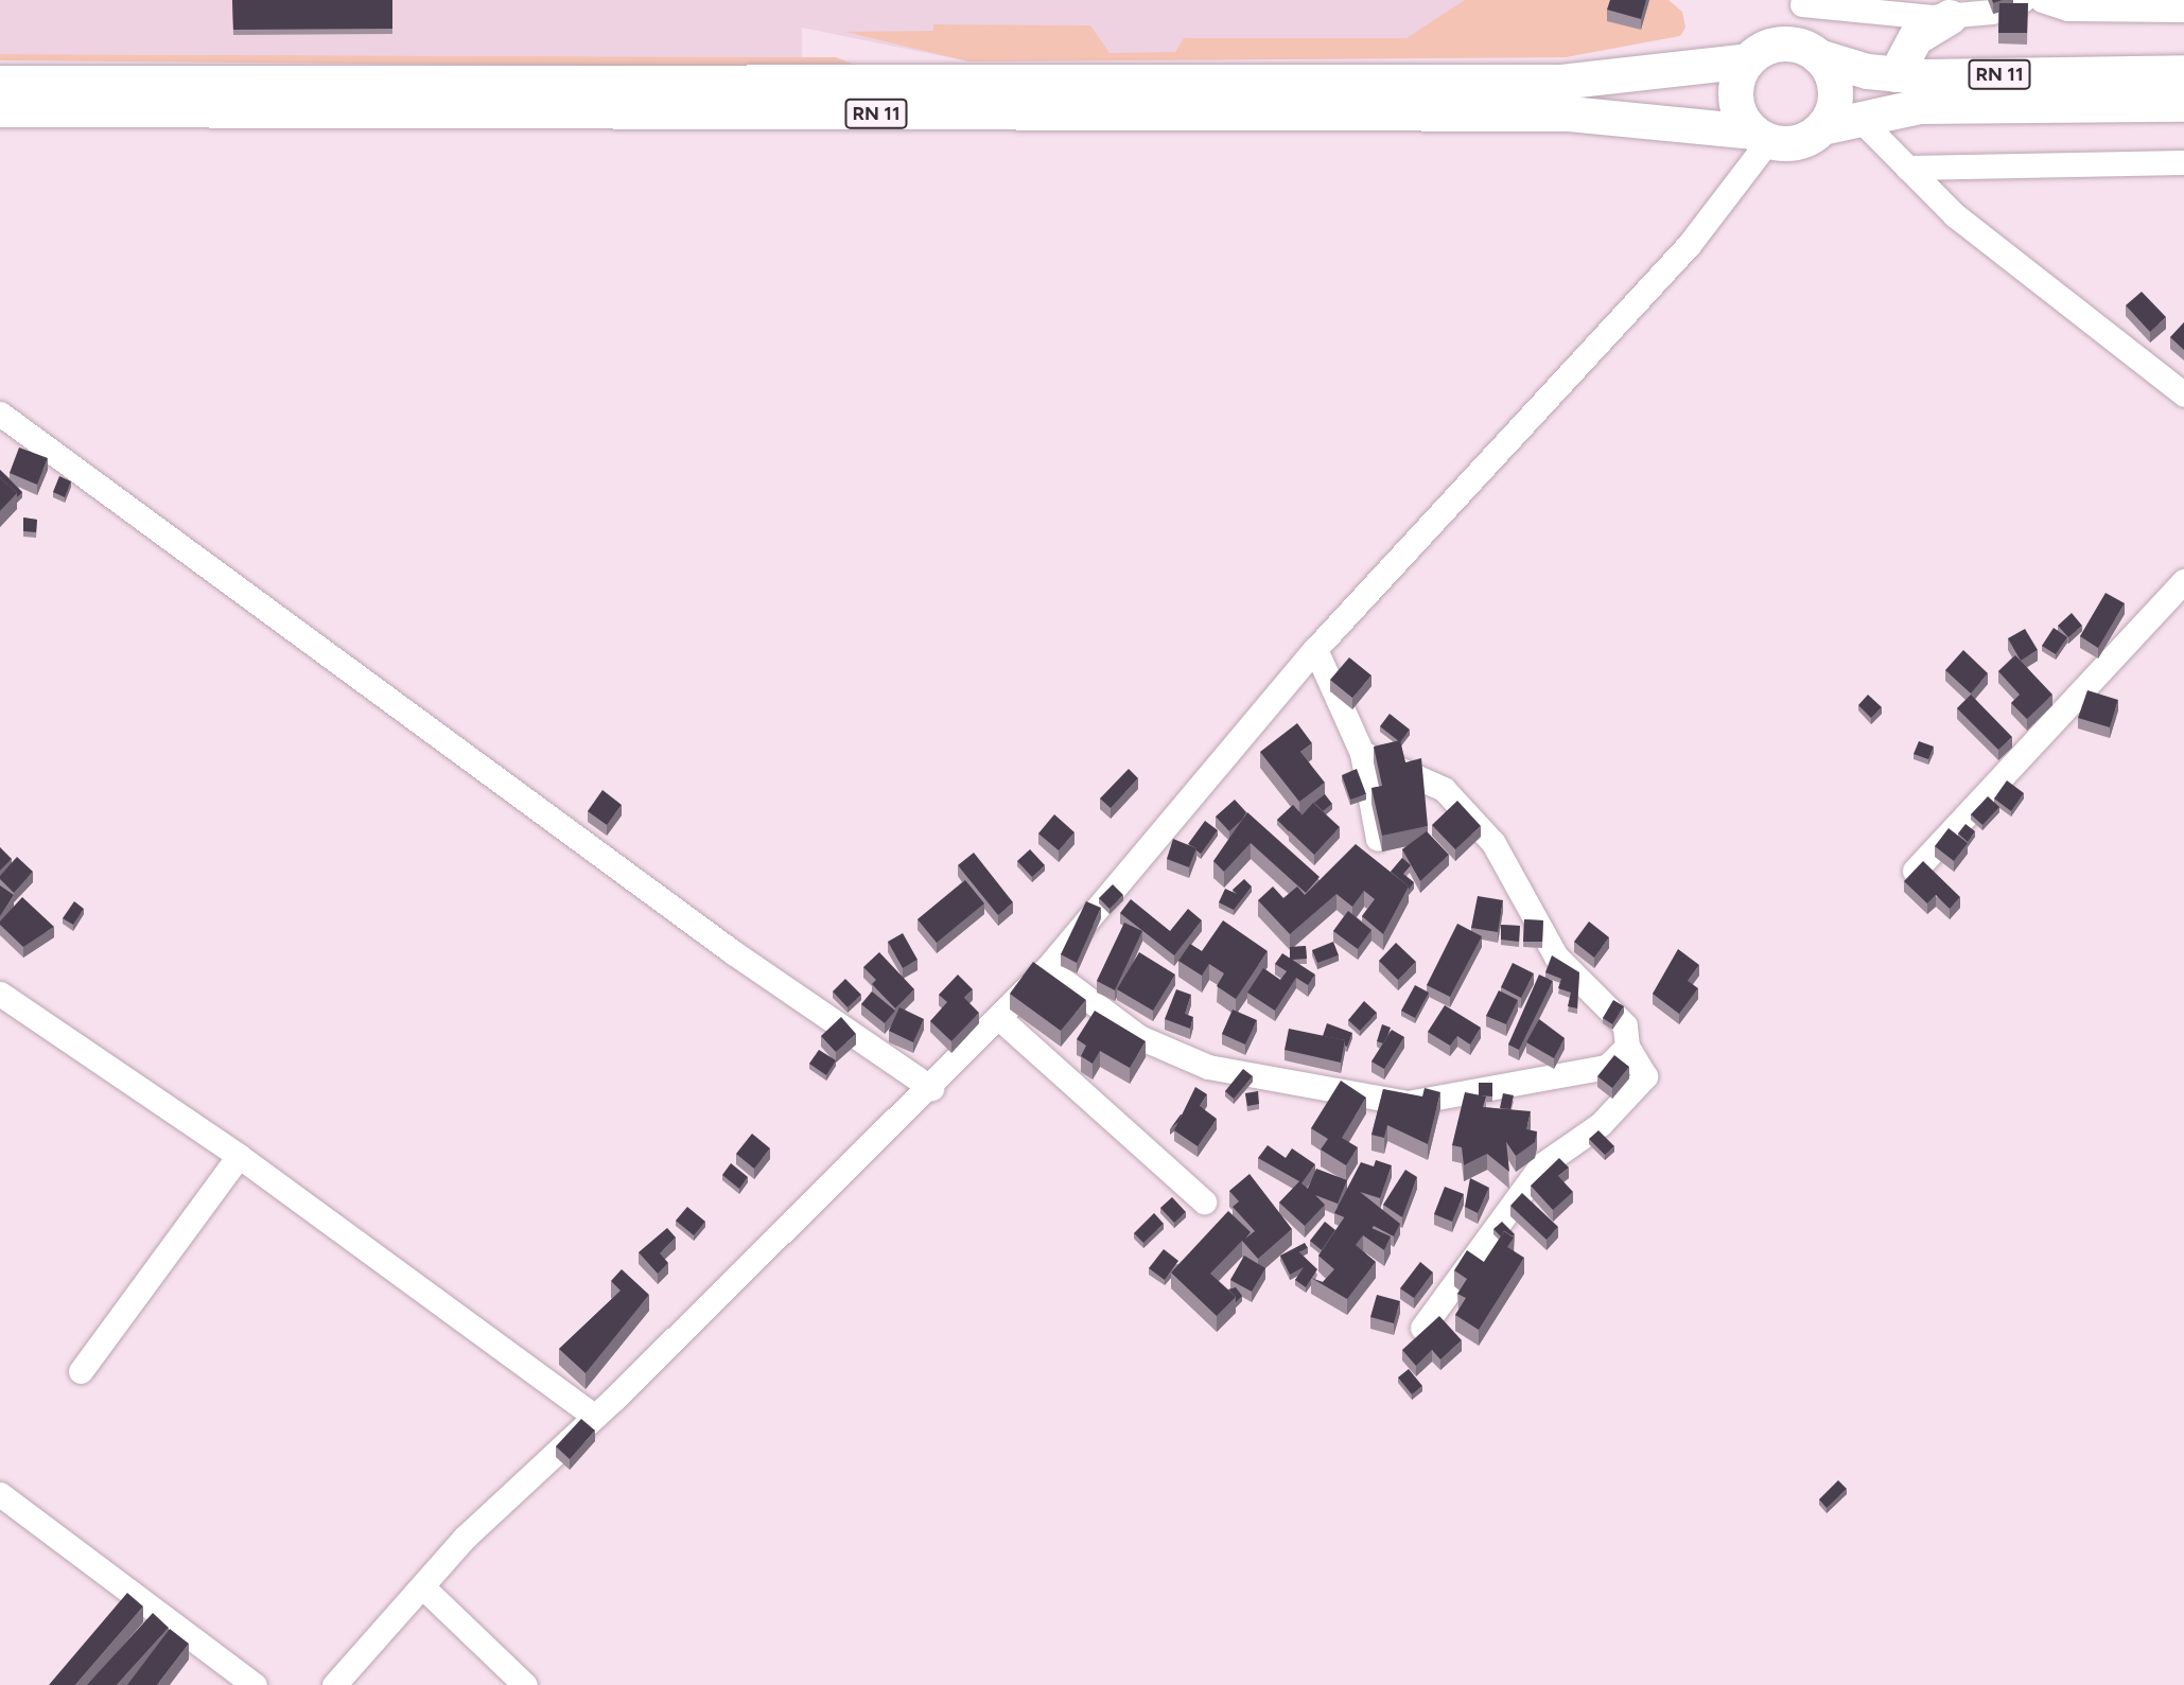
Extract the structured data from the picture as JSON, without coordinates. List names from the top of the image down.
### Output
{
  "streets": {
    "highway": ["RN 11"]
  }
}
